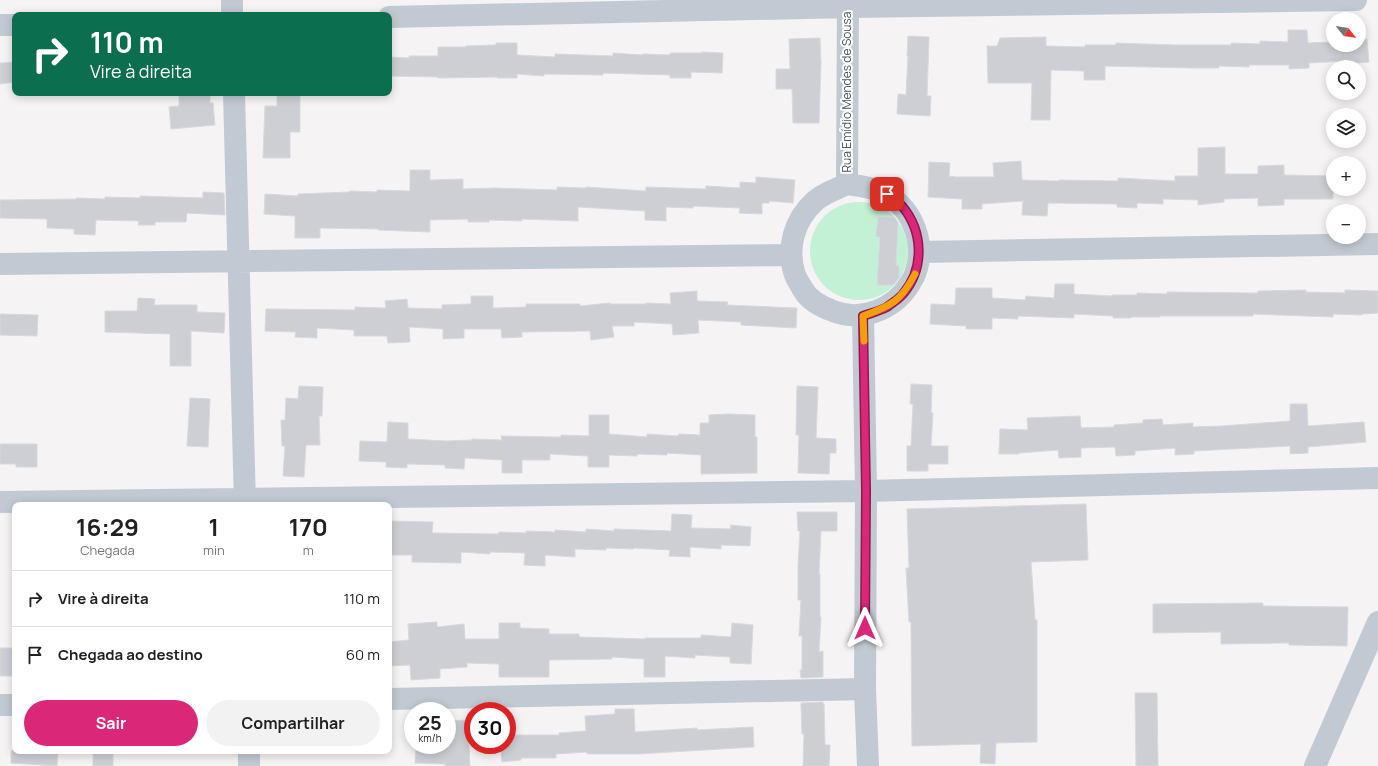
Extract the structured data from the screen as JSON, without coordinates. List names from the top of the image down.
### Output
{
  "streets": {
    "street": ["Rua Emídio Mendes de Sousa"]
  },
  "north": "bottom right",
  "page": {
    "map_buttons": ["+", "−"],
    "turn": ["110 m", "Vire à direita"],
    "eta": [
      "16:29",
      "Chegada",
      "1",
      "min",
      "170",
      "m"
    ],
    "list": [
      {
        "name": "Vire à direita",
        "value": "110 m"
      },
      {
        "name": "Chegada ao destino",
        "value": "60 m"
      }
    ],
    "buttons": ["Sair", "Compartilhar"],
    "speed": "25 km/h",
    "limit": "30"
  }
}
